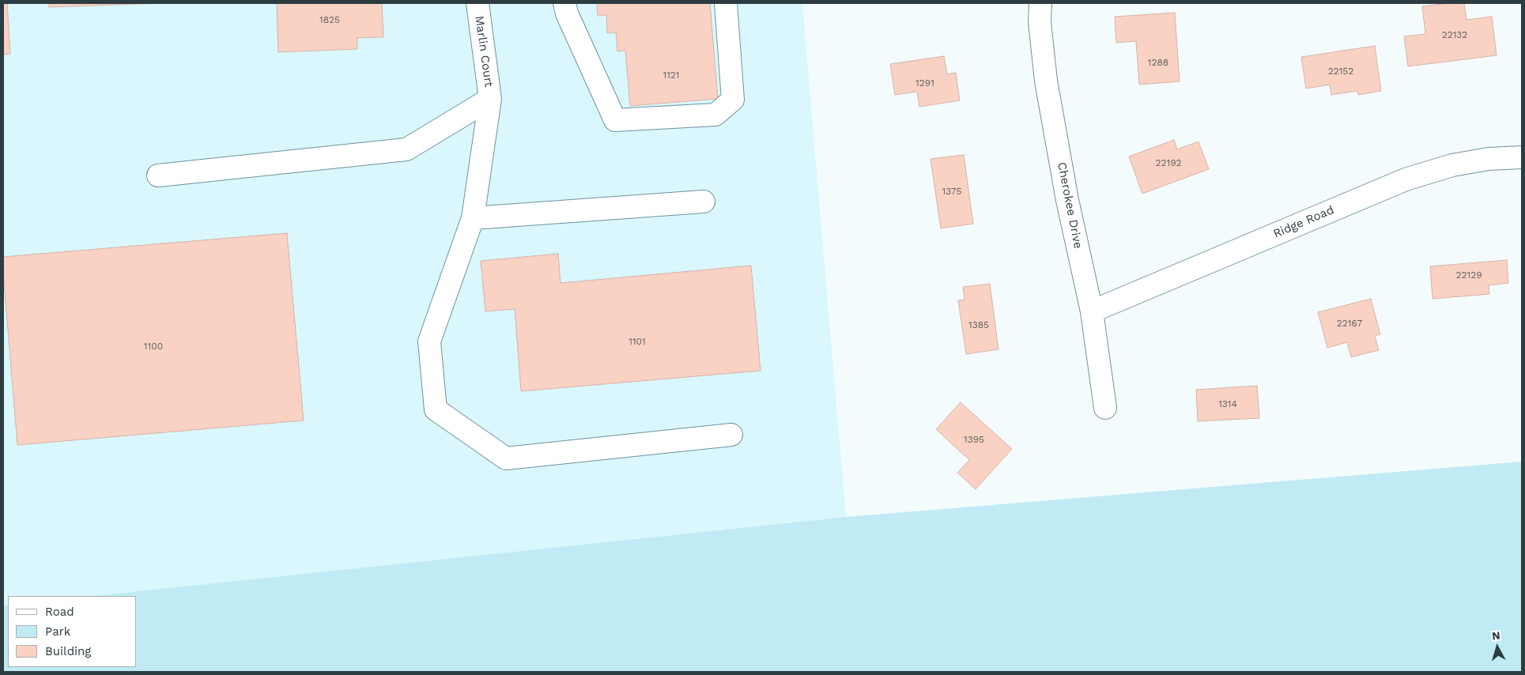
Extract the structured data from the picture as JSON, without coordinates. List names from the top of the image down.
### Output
{
  "streets": {
    "street": ["Marlin Court", "Cherokee Drive", "Ridge Road"]
  },
  "crossings": [
    ["Cherokee Drive", "Ridge Road"]
  ],
  "house_numbers": [
    "1825",
    "22132",
    "1288",
    "22152",
    "1121",
    "1291",
    "22192",
    "1375",
    "22129",
    "22167",
    "1385",
    "1101",
    "1100",
    "1314",
    "1395"
  ],
  "legend": ["Road", "Park", "Building"],
  "north": "top"
}
